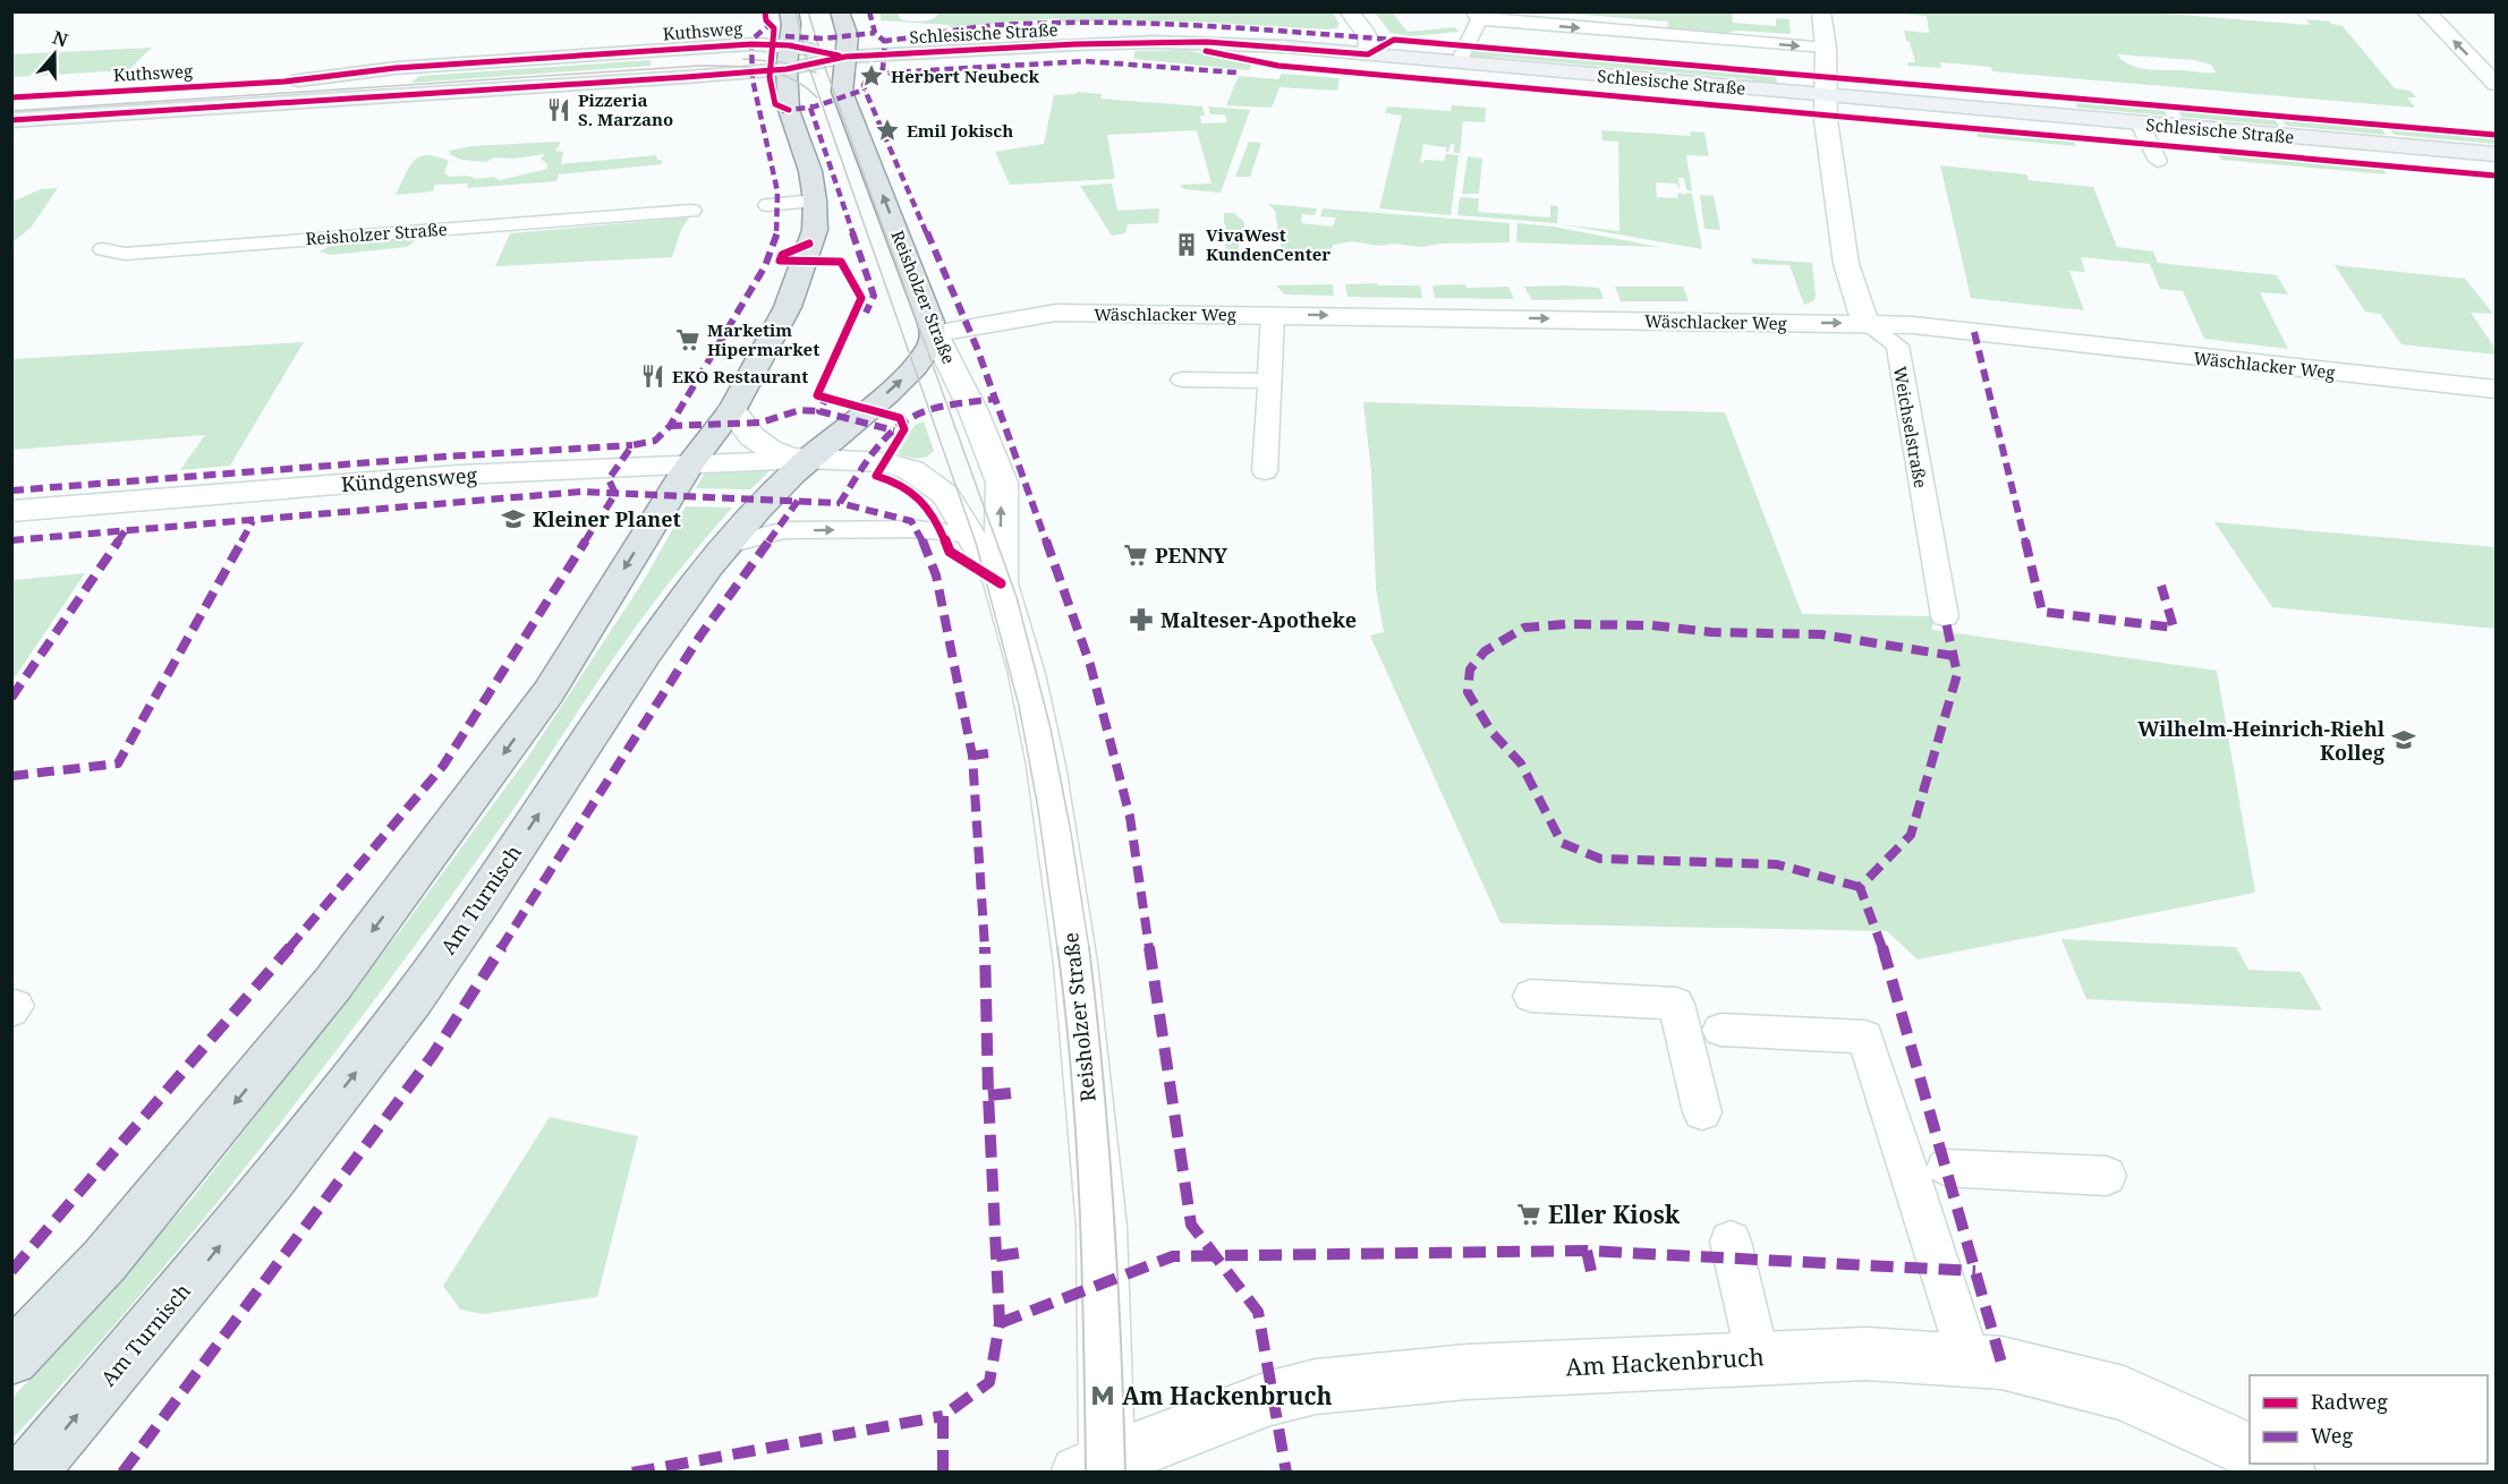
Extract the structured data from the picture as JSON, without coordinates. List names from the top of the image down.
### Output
{
  "streets": {
    "main road": ["Reisholzer Straße", "Am Turnisch"],
    "street": [
      "Kuthsweg",
      "Schlesische Straße",
      "Wäschlacker Weg",
      "Kündgensweg",
      "Am Hackenbruch"
    ],
    "lane": ["Weichselstraße"]
  },
  "crossings": [
    ["Kuthsweg", "Schlesische Straße"],
    ["Kuthsweg", "Reisholzer Straße"],
    ["Schlesische Straße", "Reisholzer Straße"],
    ["Reisholzer Straße", "Wäschlacker Weg"],
    ["Reisholzer Straße", "Kündgensweg"],
    ["Reisholzer Straße", "Am Turnisch"],
    ["Reisholzer Straße", "Am Hackenbruch"],
    ["Wäschlacker Weg", "Weichselstraße"],
    ["Wäschlacker Weg", "Am Turnisch"],
    ["Kündgensweg", "Am Turnisch"]
  ],
  "one_way": ["Wäschlacker Weg"],
  "places": {
    "place": ["Herbert Neubeck", "Emil Jokisch"],
    "restaurant": ["Pizzeria S. Marzano", "EKO Restaurant"],
    "building": ["VivaWest KundenCenter"],
    "supermarket": ["Marketim Hipermarket", "PENNY", "Eller Kiosk"],
    "school or university": ["Kleiner Planet", "Wilhelm-Heinrich-Riehl Kolleg"],
    "pharmacy": ["Malteser-Apotheke"],
    "metro station": ["Am Hackenbruch"]
  },
  "legend": ["Radweg", "Weg"],
  "north": "top"
}
